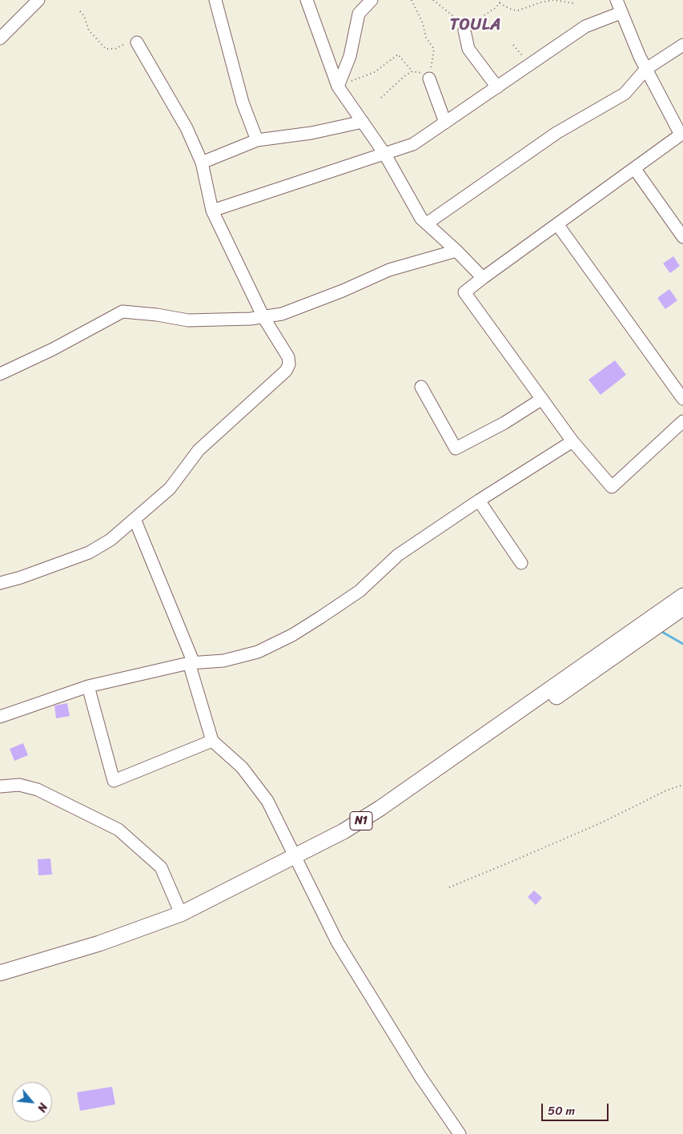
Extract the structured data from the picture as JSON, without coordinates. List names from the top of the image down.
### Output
{
  "streets": {
    "main road": ["N1"]
  },
  "districts": ["TOULA"],
  "scale_bar": "50 m",
  "north": "bottom right"
}
